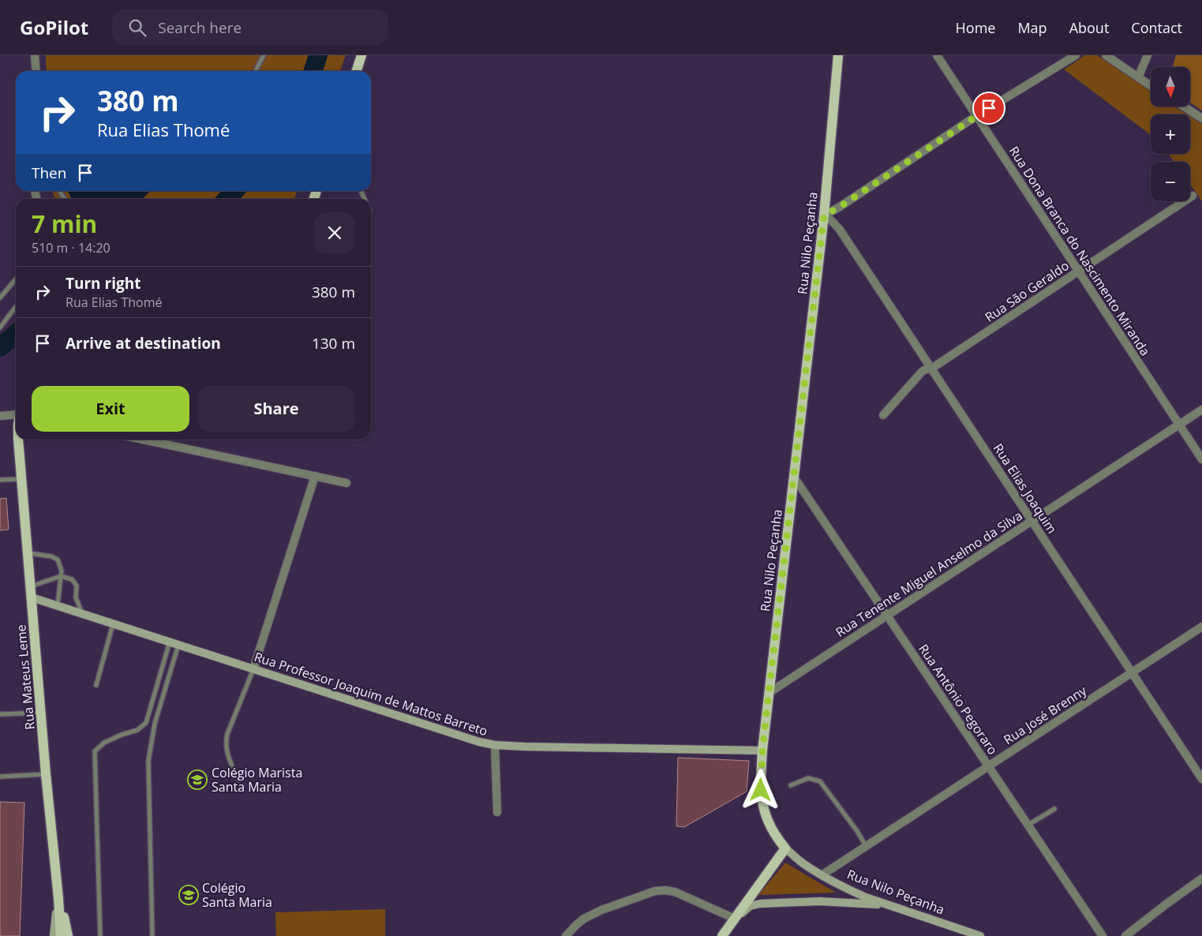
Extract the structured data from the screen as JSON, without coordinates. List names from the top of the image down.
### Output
{
  "streets": {
    "main road": ["Rua Nilo Peçanha", "Rua Mateus Leme", "Rua Professor Joaquim de Mattos Barreto"],
    "street": [
      "Rua Dona Branca do Nascimento Miranda",
      "Rua São Geraldo",
      "Rua Elias Joaquim",
      "Rua Tenente Miguel Anselmo da Silva",
      "Rua Antônio Pegoraro",
      "Rua José Brenny"
    ]
  },
  "crossings": [
    ["Rua Nilo Peçanha", "Rua Elias Joaquim"],
    ["Rua Nilo Peçanha", "Rua Tenente Miguel Anselmo da Silva"],
    ["Rua Nilo Peçanha", "Rua Professor Joaquim de Mattos Barreto"],
    ["Rua Nilo Peçanha", "Rua Antônio Pegoraro"],
    ["Rua Nilo Peçanha", "Rua José Brenny"],
    ["Rua Dona Branca do Nascimento Miranda", "Rua São Geraldo"],
    ["Rua Dona Branca do Nascimento Miranda", "Rua Tenente Miguel Anselmo da Silva"],
    ["Rua São Geraldo", "Rua Elias Joaquim"],
    ["Rua Elias Joaquim", "Rua Tenente Miguel Anselmo da Silva"],
    ["Rua Elias Joaquim", "Rua José Brenny"],
    ["Rua Tenente Miguel Anselmo da Silva", "Rua Antônio Pegoraro"],
    ["Rua Mateus Leme", "Rua Professor Joaquim de Mattos Barreto"],
    ["Rua Antônio Pegoraro", "Rua José Brenny"]
  ],
  "places": {
    "school or university": ["Colégio Marista Santa Maria", "Colégio Santa Maria"]
  },
  "north": "bottom",
  "page": {
    "header": "GoPilot",
    "search": "Search here",
    "nav": [
      "Home",
      "Map",
      "About",
      "Contact"
    ],
    "map_buttons": ["+", "−"],
    "turn": ["380 m", "Rua Elias Thomé"],
    "then": "Then",
    "heading": ["7 min", "510 m · 14:20"],
    "list": [
      {
        "name": "Turn right",
        "note": "Rua Elias Thomé",
        "value": "380 m"
      },
      {
        "name": "Arrive at destination",
        "value": "130 m"
      }
    ],
    "buttons": ["Exit", "Share"]
  }
}
